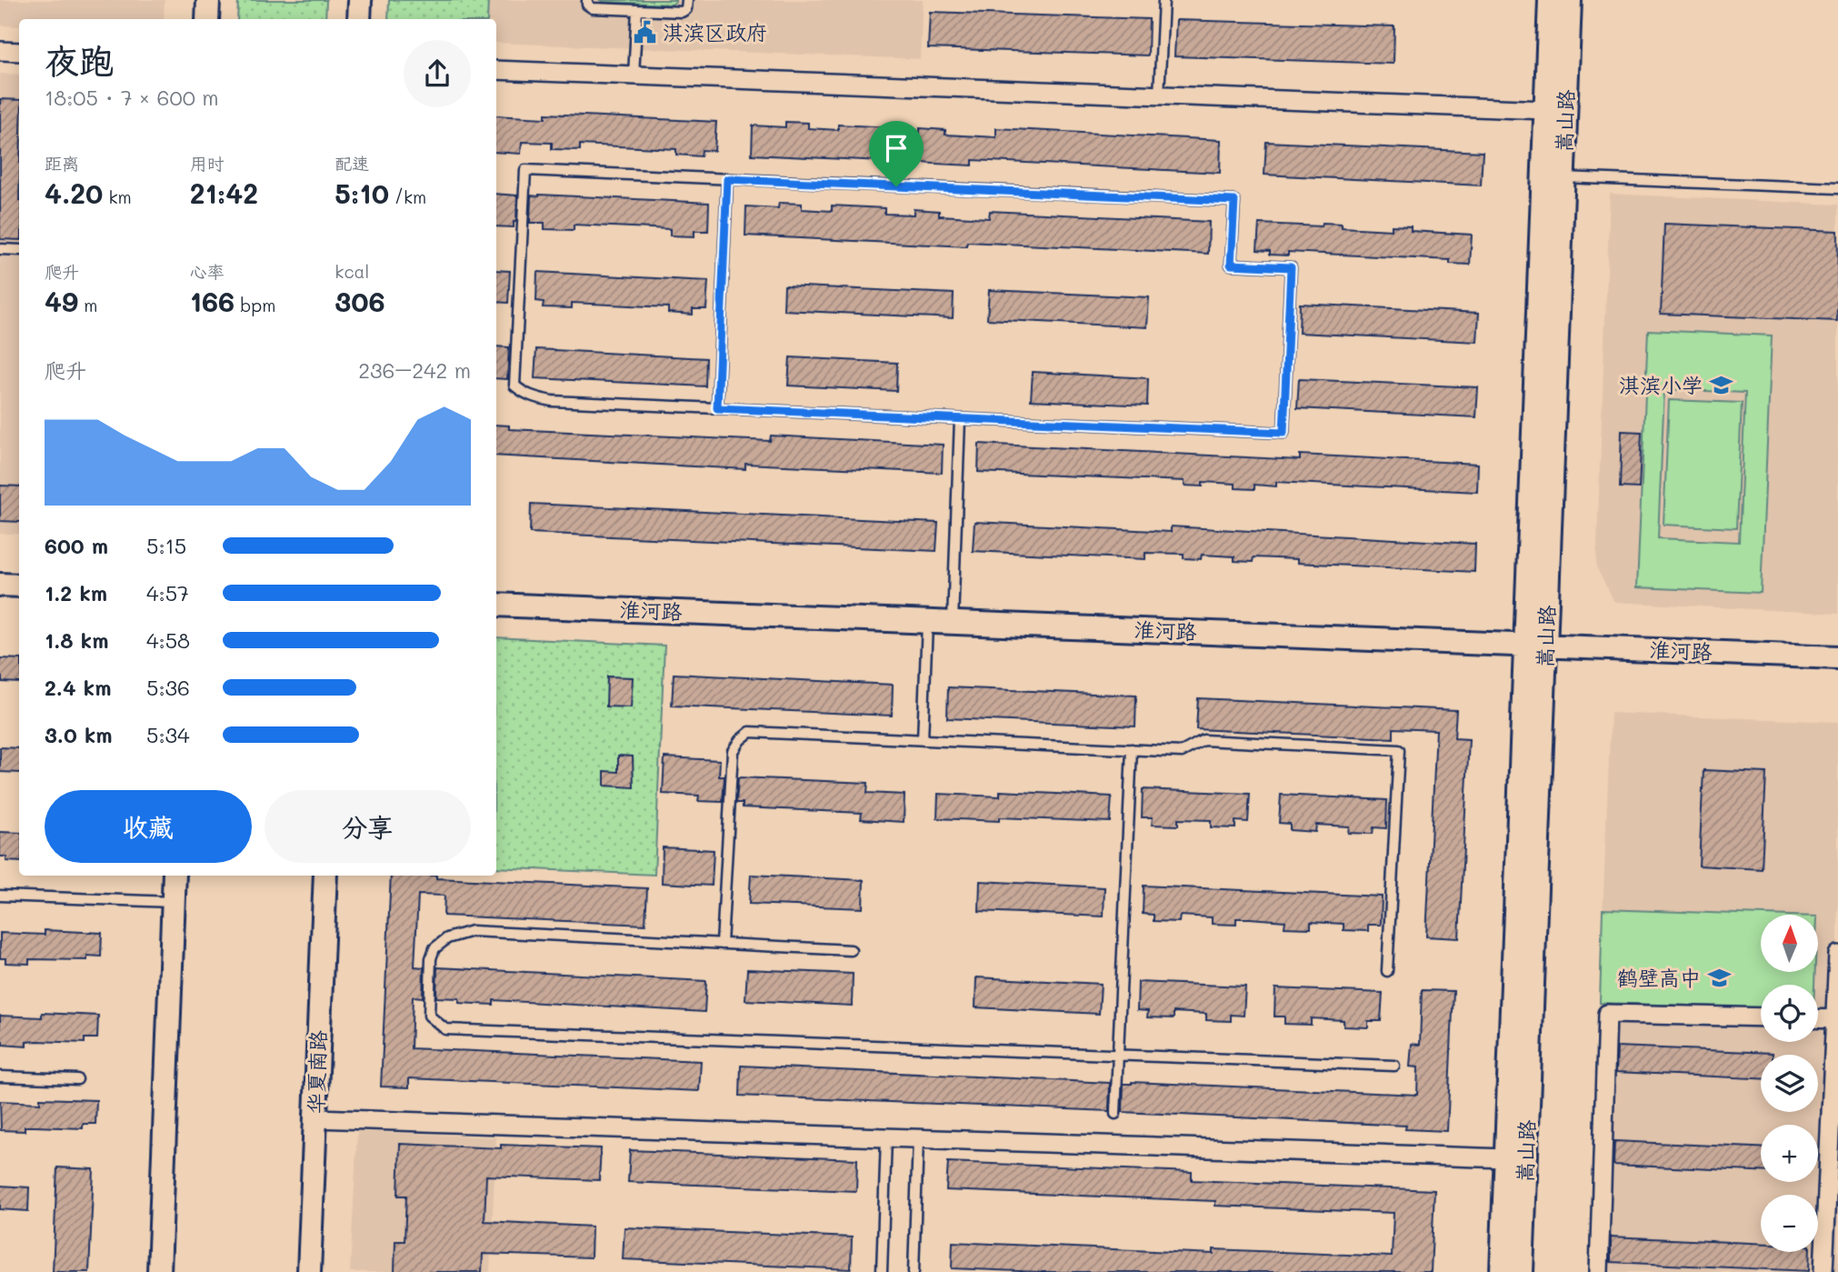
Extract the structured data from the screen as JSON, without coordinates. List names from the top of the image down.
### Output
{
  "streets": {
    "street": ["嵩山路", "淮河路", "华夏南路"]
  },
  "crossings": [
    ["嵩山路", "淮河路"]
  ],
  "places": {
    "public building": ["淇滨区政府"],
    "school or university": ["淇滨小学", "鹤壁高中"]
  },
  "north": "top",
  "page": {
    "heading": ["夜跑", "18:05 · 7 × 600 m"],
    "stats": [
      ["距离", "4.20 km"],
      ["用时", "21:42"],
      ["配速", "5:10 /km"],
      ["爬升", "49 m"],
      ["心率", "166 bpm"],
      ["kcal", "306"]
    ],
    "chart": ["爬升", "236–242 m"],
    "list": [
      {
        "name": "600 m",
        "note": "5:15"
      },
      {
        "name": "1.2 km",
        "note": "4:57"
      },
      {
        "name": "1.8 km",
        "note": "4:58"
      },
      {
        "name": "2.4 km",
        "note": "5:36"
      },
      {
        "name": "3.0 km",
        "note": "5:34"
      }
    ],
    "buttons": ["收藏", "分享"],
    "map_buttons": ["+", "−"]
  }
}
